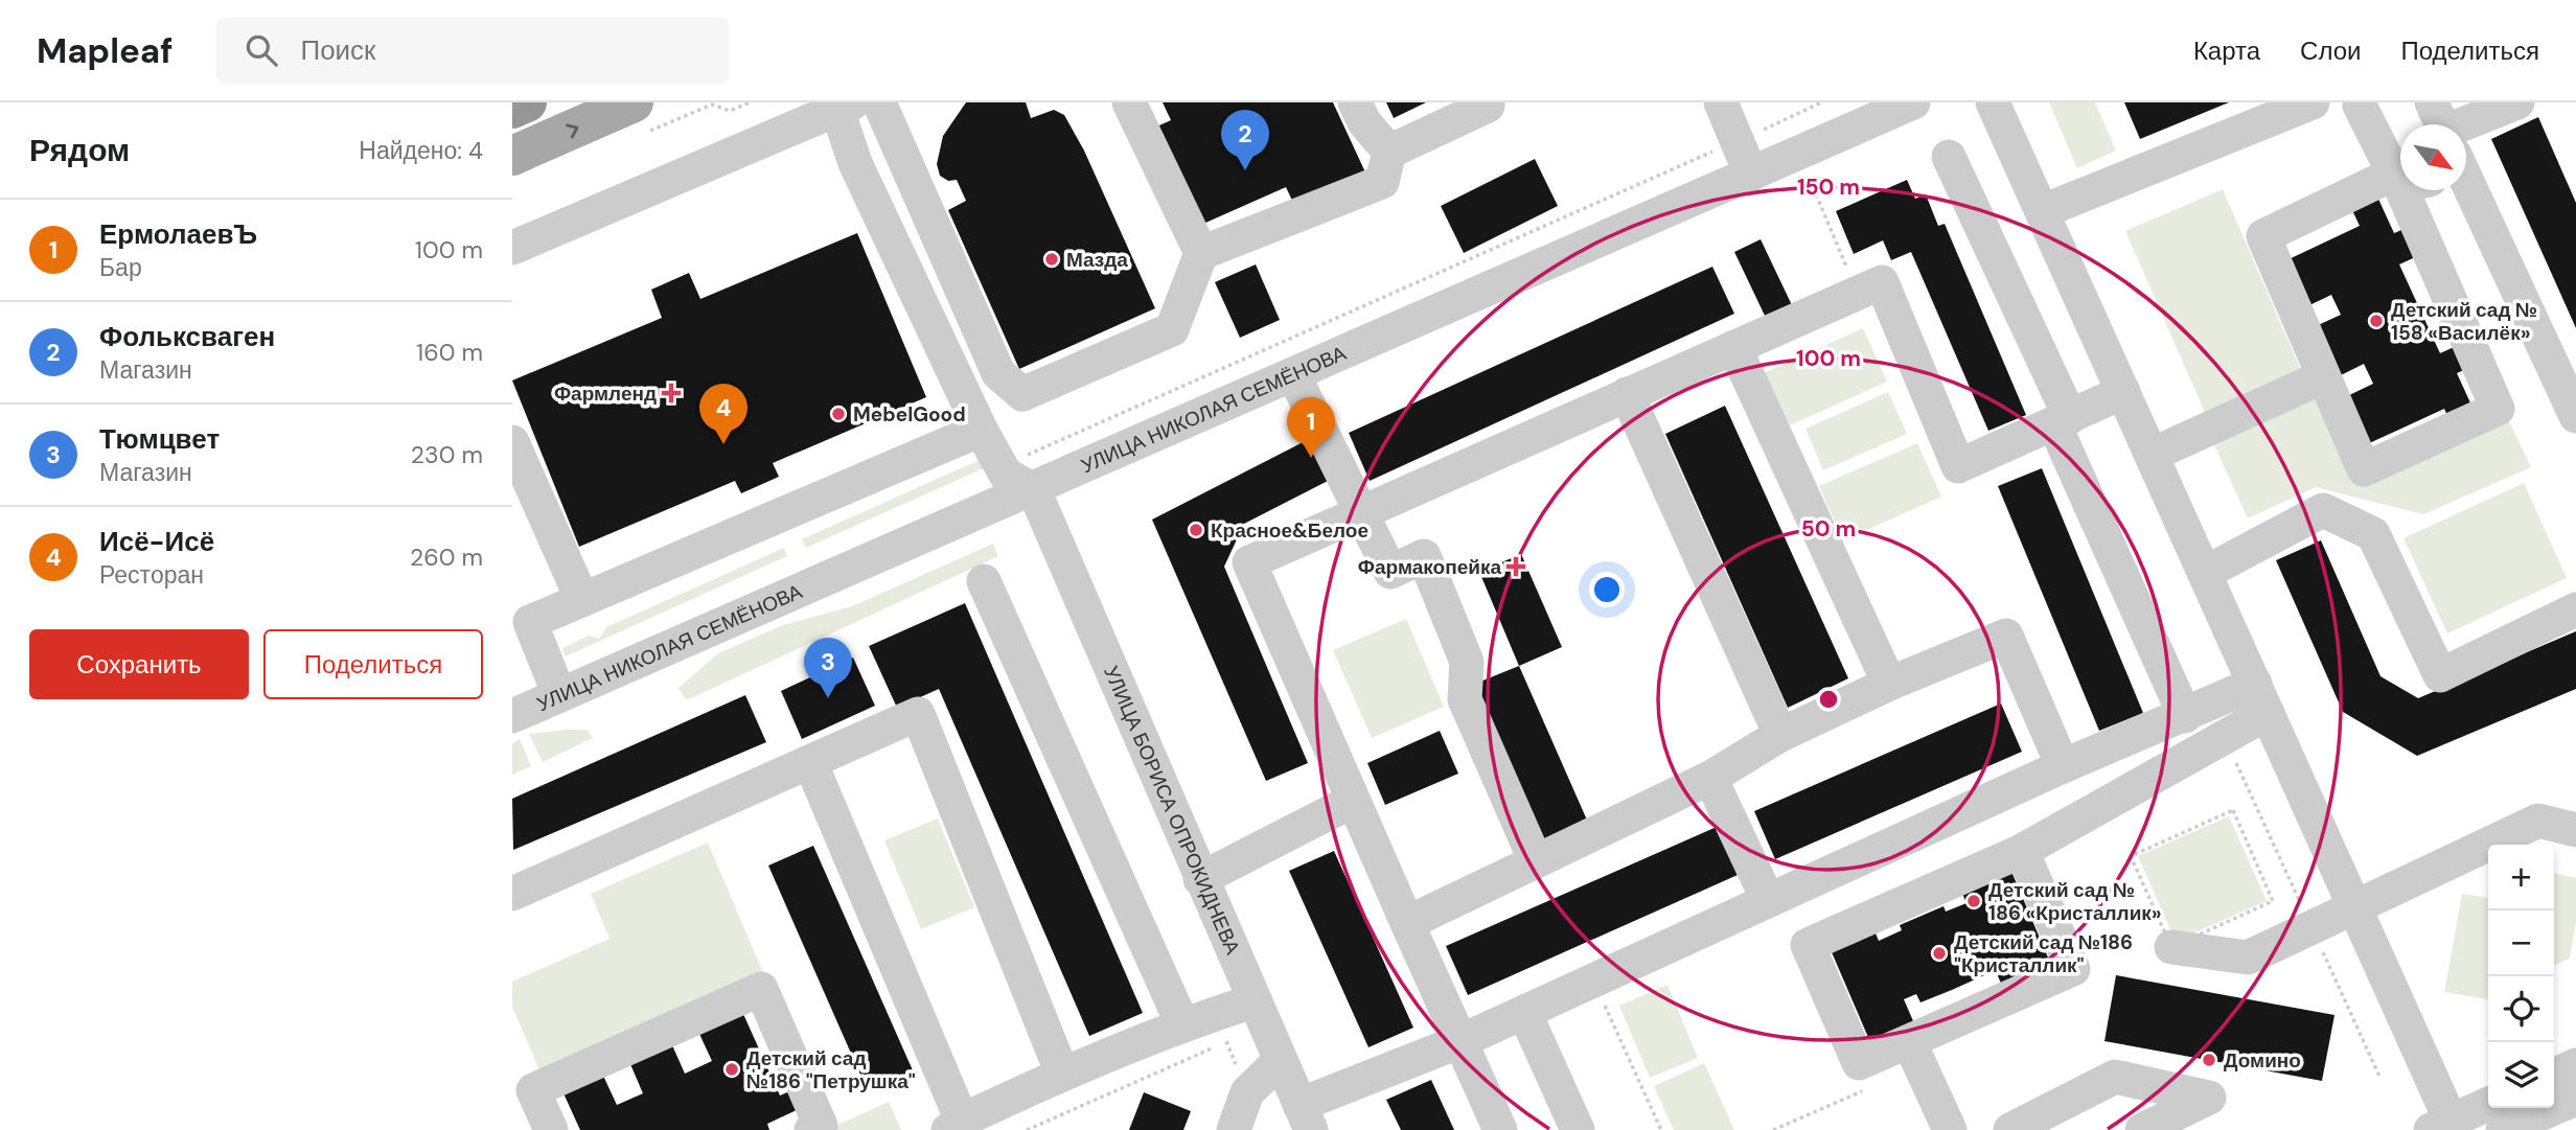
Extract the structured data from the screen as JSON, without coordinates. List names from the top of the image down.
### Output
{
  "streets": {
    "street": ["УЛИЦА НИКОЛАЯ СЕМЁНОВА", "УЛИЦА БОРИСА ОПРОКИДНЕВА"]
  },
  "crossings": [
    ["УЛИЦА НИКОЛАЯ СЕМЁНОВА", "УЛИЦА БОРИСА ОПРОКИДНЕВА"]
  ],
  "places": {
    "other": [
      "Мазда",
      "Детский сад № 158 «Василёк»",
      "MebelGood",
      "Красное&Белое",
      "Детский сад № 186 «Кристаллик»",
      "Детский сад №186 \"Кристаллик\"",
      "Домино",
      "Детский сад №186 \"Петрушка\""
    ],
    "health": ["Фармленд", "Фармакопейка"]
  },
  "north": "bottom right",
  "page": {
    "header": "Mapleaf",
    "search": "Поиск",
    "nav": ["Карта", "Слои", "Поделиться"],
    "heading": ["Рядом", "Найдено: 4"],
    "pins": [
      "2",
      "4",
      "1",
      "3"
    ],
    "list": [
      {
        "mark": "1",
        "name": "ЕрмолаевЪ",
        "note": "Бар",
        "value": "100 m"
      },
      {
        "mark": "2",
        "name": "Фольксваген",
        "note": "Магазин",
        "value": "160 m"
      },
      {
        "mark": "3",
        "name": "Тюмцвет",
        "note": "Магазин",
        "value": "230 m"
      },
      {
        "mark": "4",
        "name": "Исё-Исё",
        "note": "Ресторан",
        "value": "260 m"
      }
    ],
    "buttons": ["Сохранить", "Поделиться"],
    "map_buttons": ["+", "−"]
  },
  "rings": ["150 m", "100 m", "50 m"]
}
